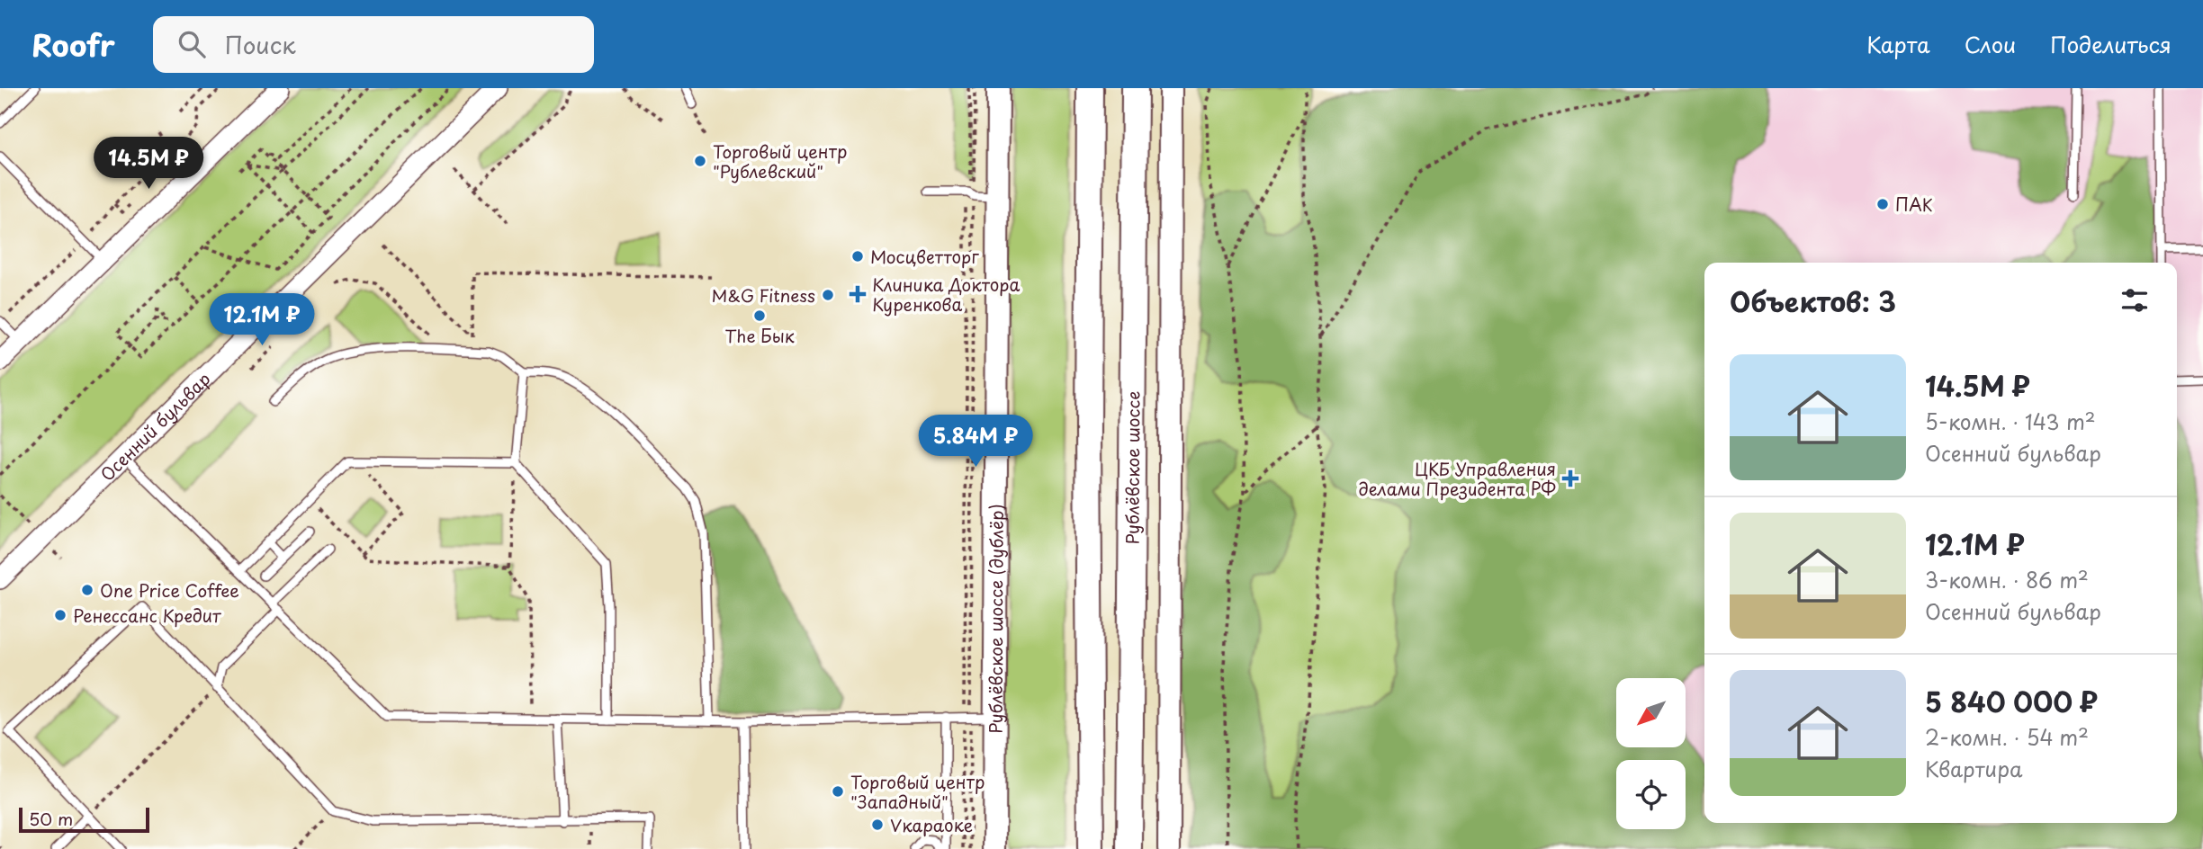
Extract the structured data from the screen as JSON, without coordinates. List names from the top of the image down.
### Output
{
  "streets": {
    "main road": ["Рублёвское шоссе", "Рублёвское шоссе (дублёр)"],
    "street": ["Осенний бульвар"]
  },
  "places": {
    "other": [
      "Торговый центр \"Рублевский\"",
      "ПАК",
      "Мосцветторг",
      "M&G Fitness",
      "The Бык",
      "One Price Coffee",
      "Ренессанс Кредит",
      "Торговый центр \"Западный\"",
      "Vкараоке"
    ],
    "health": ["Клиника Доктора Куренкова", "ЦКБ Управления делами Президента РФ"]
  },
  "scale_bar": "50 m",
  "north": "bottom left",
  "page": {
    "header": "Roofr",
    "search": "Поиск",
    "nav": ["Карта", "Слои", "Поделиться"],
    "price": ["14.5M ₽", "12.1M ₽", "5.84M ₽"],
    "heading": "Объектов: 3",
    "list": [
      {
        "name": "14.5M ₽",
        "note": "5-комн. · 143 m² · Осенний бульвар"
      },
      {
        "name": "12.1M ₽",
        "note": "3-комн. · 86 m² · Осенний бульвар"
      },
      {
        "name": "5 840 000 ₽",
        "note": "2-комн. · 54 m² · Квартира"
      }
    ],
    "scale": "50 m"
  }
}
